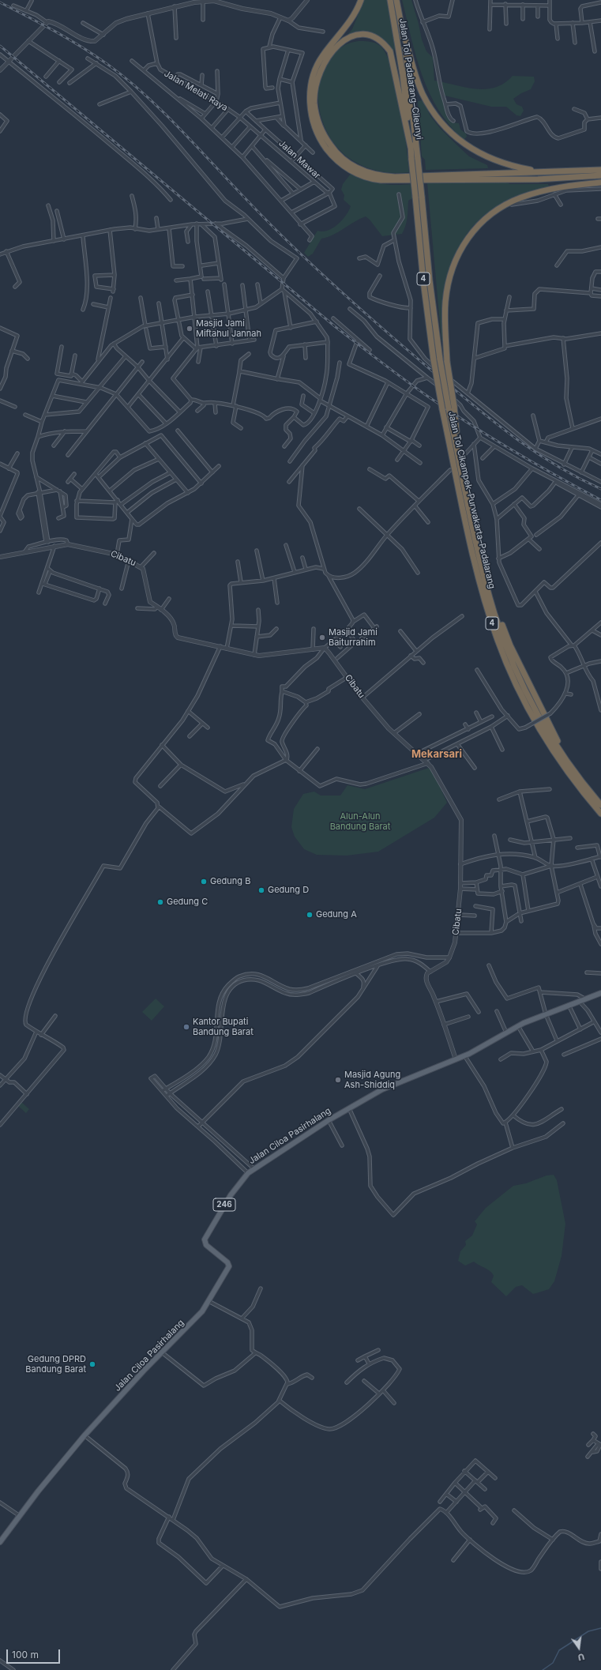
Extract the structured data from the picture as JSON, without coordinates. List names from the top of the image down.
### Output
{
  "streets": {
    "highway": ["Jalan Tol Padalarang–Cileunyi", "4", "Jalan Tol Cikampek–Purwakarta–Padalarang"],
    "main road": ["Jalan Ciloa Pasirhalang", "246"],
    "street": ["Jalan Melati Raya", "Jalan Mawar", "Cibatu"]
  },
  "crossings": [
    ["Jalan Tol Padalarang–Cileunyi", "Jalan Tol Cikampek–Purwakarta–Padalarang"],
    ["Jalan Melati Raya", "Jalan Mawar"]
  ],
  "districts": ["Mekarsari"],
  "parks": ["Alun-Alun Bandung Barat"],
  "places": [
    "Masjid Jami Miftahul Jannah",
    "Masjid Jami Baiturrahim",
    "Gedung B",
    "Gedung D",
    "Gedung C",
    "Gedung A",
    "Kantor Bupati Bandung Barat",
    "Masjid Agung Ash-Shiddiq",
    "Gedung DPRD Bandung Barat"
  ],
  "scale_bar": "100 m",
  "north": "bottom"
}
